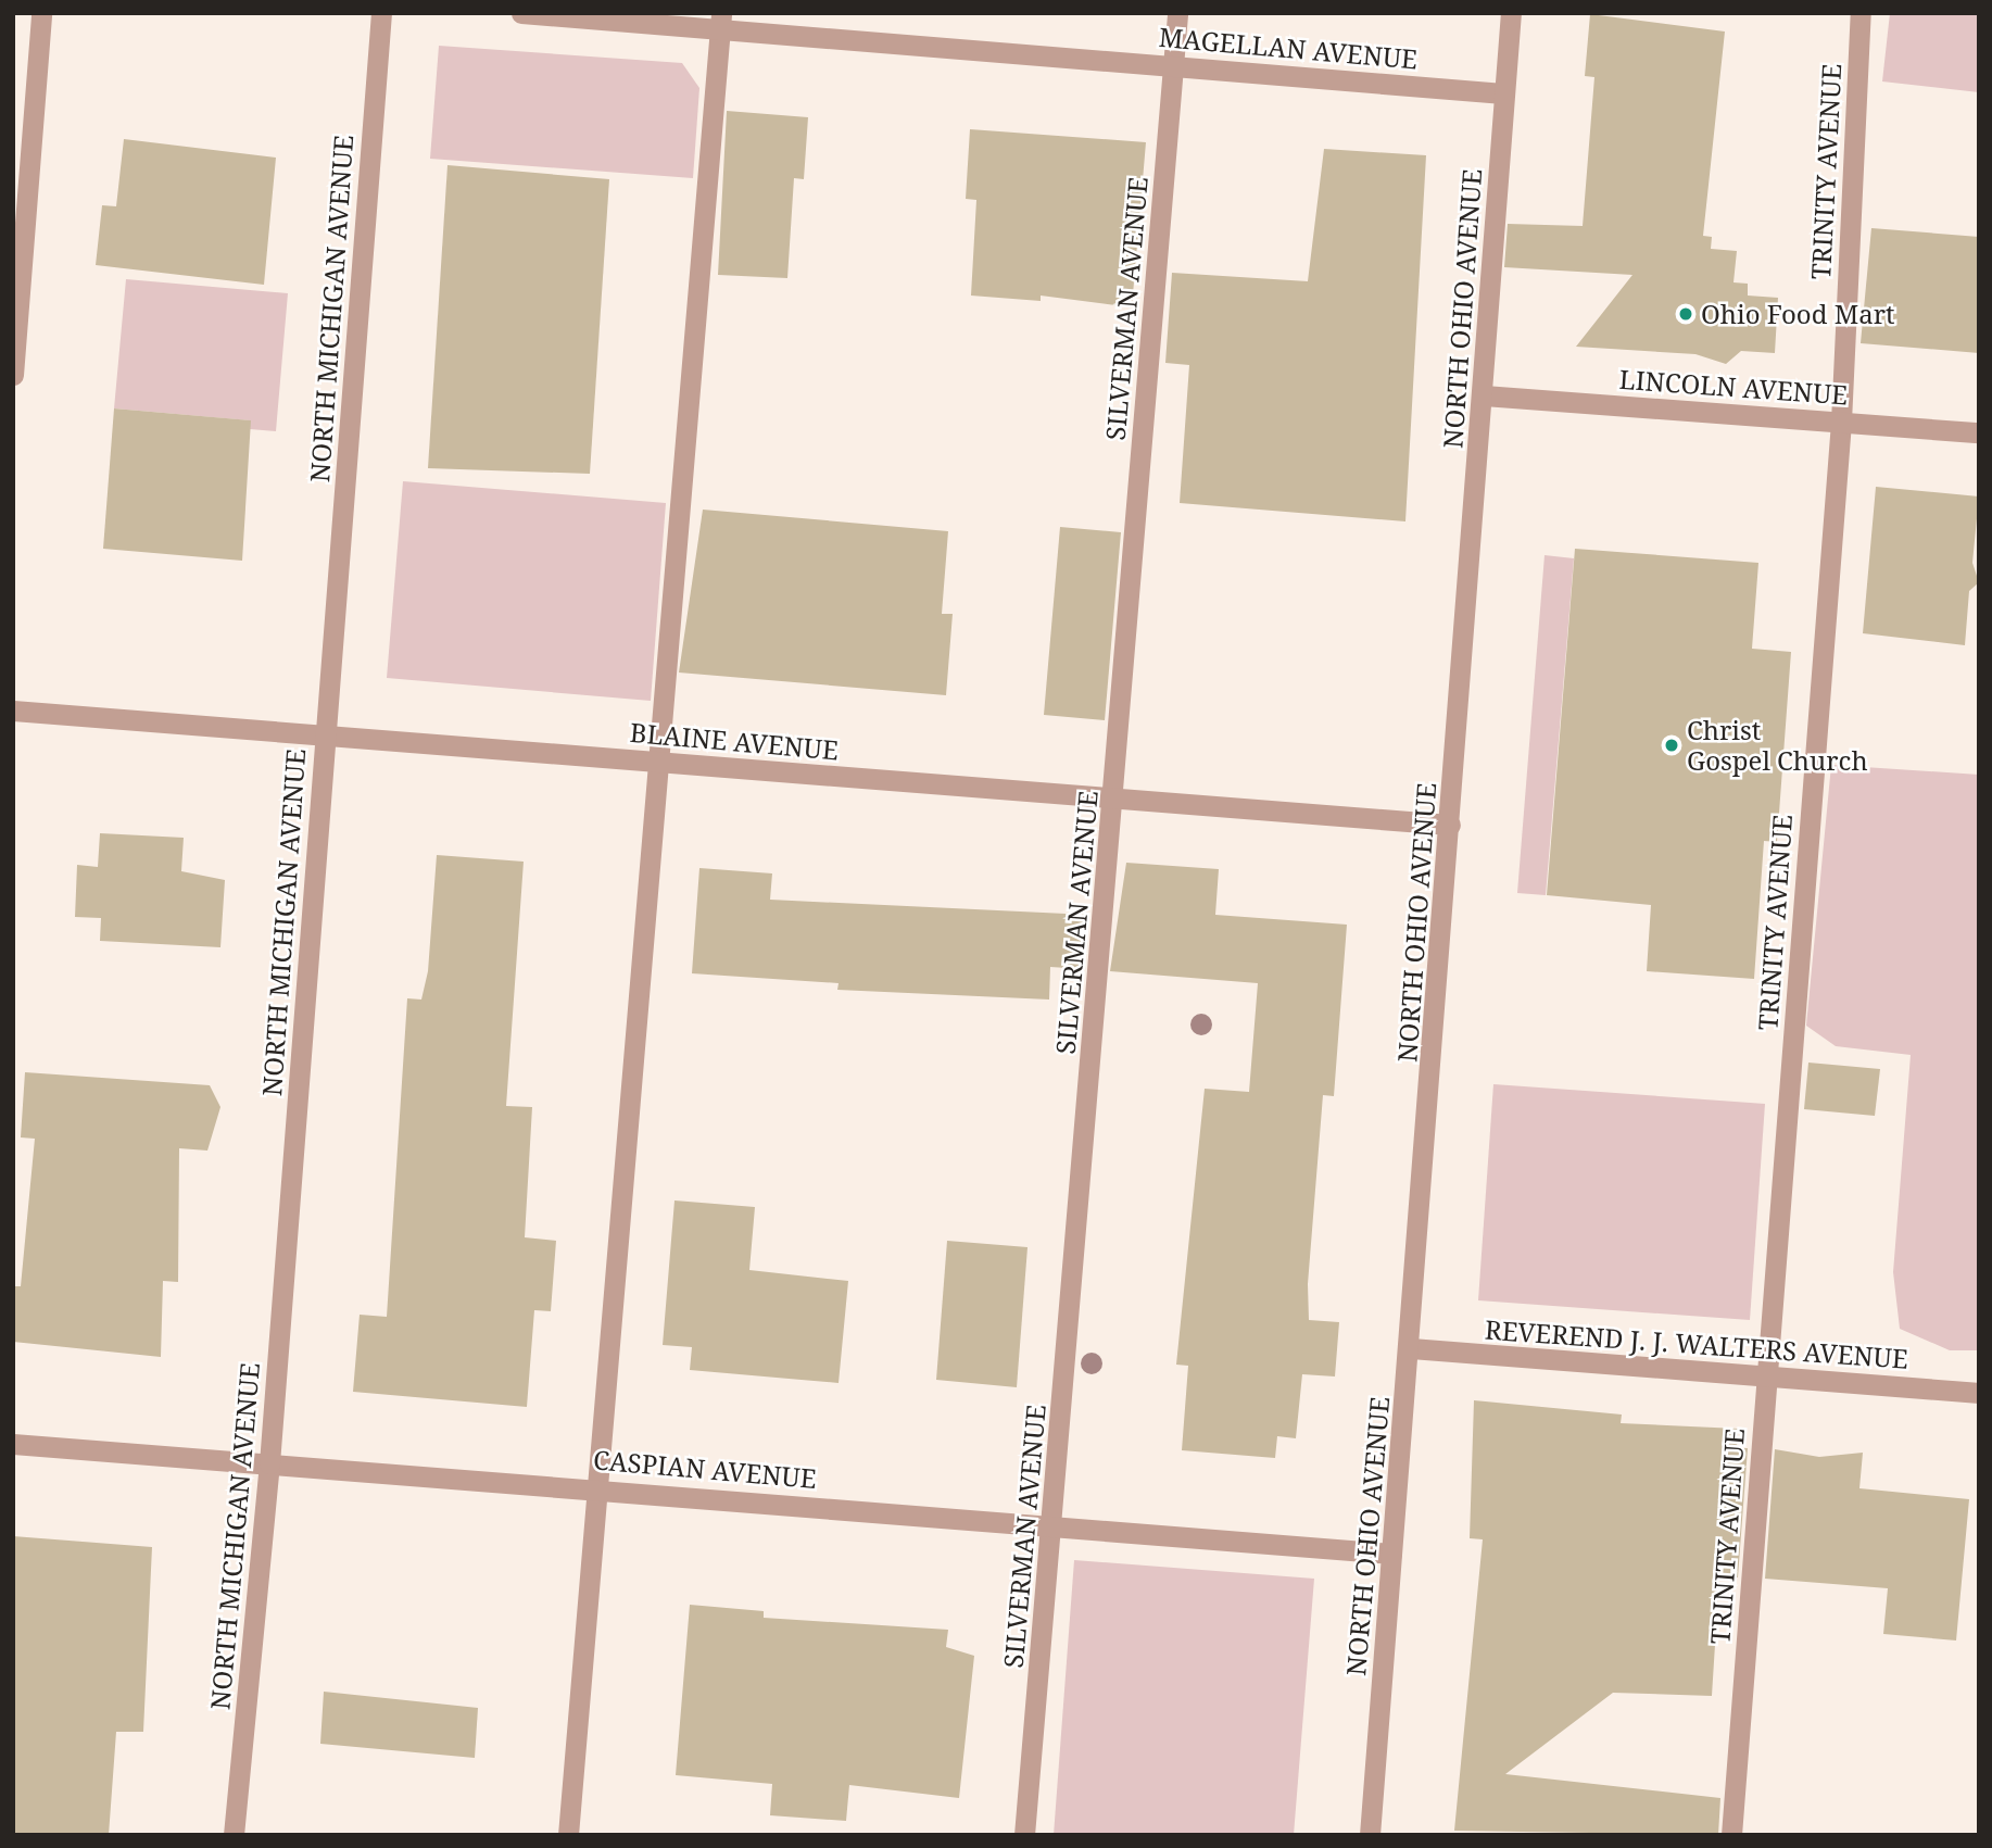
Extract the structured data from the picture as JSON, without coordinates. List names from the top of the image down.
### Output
{
  "streets": {
    "street": [
      "MAGELLAN AVENUE",
      "TRINITY AVENUE",
      "NORTH MICHIGAN AVENUE",
      "SILVERMAN AVENUE",
      "NORTH OHIO AVENUE",
      "LINCOLN AVENUE",
      "BLAINE AVENUE",
      "REVEREND J. J. WALTERS AVENUE",
      "CASPIAN AVENUE"
    ]
  },
  "crossings": [
    ["MAGELLAN AVENUE", "SILVERMAN AVENUE"],
    ["MAGELLAN AVENUE", "NORTH OHIO AVENUE"],
    ["TRINITY AVENUE", "LINCOLN AVENUE"],
    ["TRINITY AVENUE", "REVEREND J. J. WALTERS AVENUE"],
    ["NORTH MICHIGAN AVENUE", "BLAINE AVENUE"],
    ["NORTH MICHIGAN AVENUE", "CASPIAN AVENUE"],
    ["SILVERMAN AVENUE", "BLAINE AVENUE"],
    ["SILVERMAN AVENUE", "CASPIAN AVENUE"],
    ["NORTH OHIO AVENUE", "LINCOLN AVENUE"],
    ["NORTH OHIO AVENUE", "BLAINE AVENUE"],
    ["NORTH OHIO AVENUE", "REVEREND J. J. WALTERS AVENUE"],
    ["NORTH OHIO AVENUE", "CASPIAN AVENUE"]
  ],
  "places": ["Ohio Food Mart", "Christ Gospel Church"]
}
